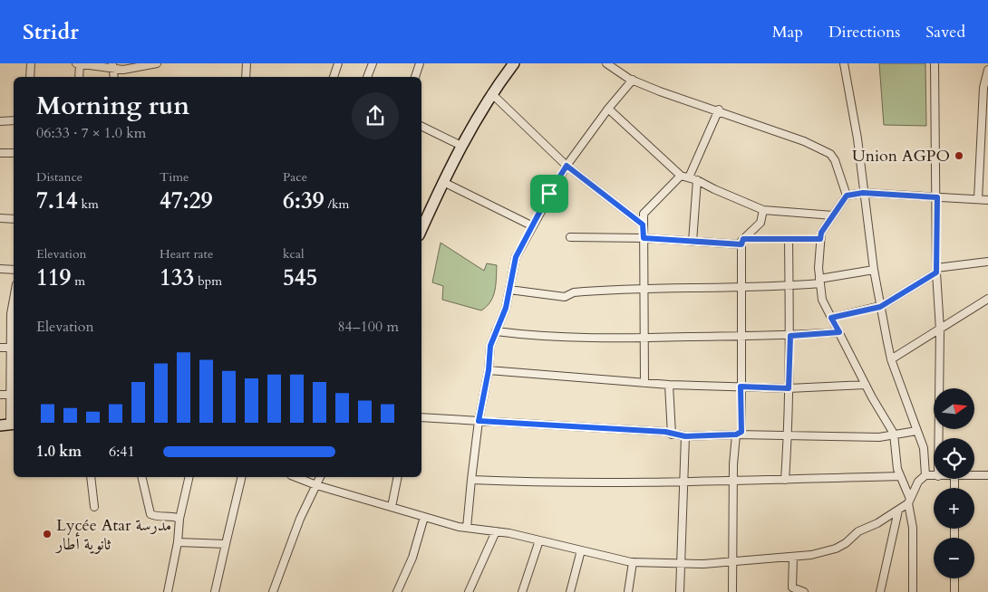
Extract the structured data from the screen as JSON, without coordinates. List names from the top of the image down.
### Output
{
  "places": ["Union AGPO", "Lycée Atar مدرسة ثانوية أطار"],
  "north": "right",
  "page": {
    "header": "Stridr",
    "nav": ["Map", "Directions", "Saved"],
    "heading": ["Morning run", "06:33 · 7 × 1.0 km"],
    "stats": [
      ["Distance", "7.14 km"],
      ["Time", "47:29"],
      ["Pace", "6:39 /km"],
      ["Elevation", "119 m"],
      ["Heart rate", "133 bpm"],
      ["kcal", "545"]
    ],
    "chart": ["Elevation", "84–100 m"],
    "map_buttons": ["+", "−"],
    "list": [
      {
        "name": "1.0 km",
        "note": "6:41"
      }
    ]
  }
}
